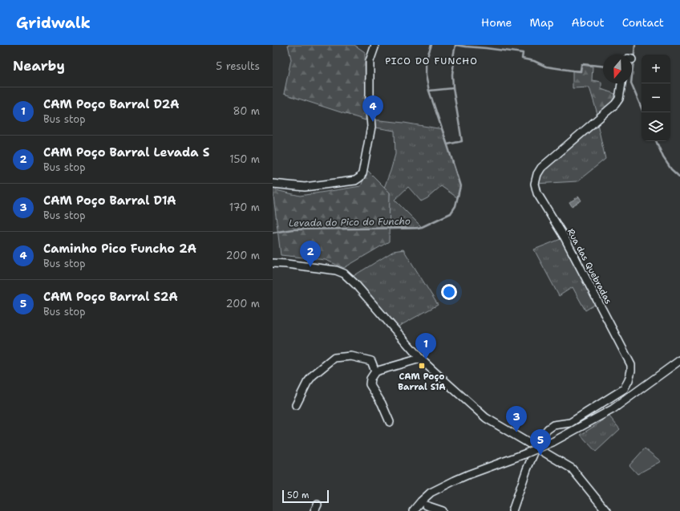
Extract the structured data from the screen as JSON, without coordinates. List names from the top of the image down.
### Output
{
  "streets": {
    "street": ["Rua das Quebradas"]
  },
  "districts": ["PICO DO FUNCHO"],
  "water": ["Levada do Pico do Funcho"],
  "places": {
    "transit": ["CAM Poço Barral S1A"]
  },
  "scale_bar": "50 m",
  "north": "bottom",
  "page": {
    "header": "Gridwalk",
    "nav": [
      "Home",
      "Map",
      "About",
      "Contact"
    ],
    "heading": ["Nearby", "5 results"],
    "map_buttons": ["+", "−"],
    "list": [
      {
        "mark": "1",
        "name": "CAM Poço Barral D2A",
        "note": "Bus stop",
        "value": "80 m"
      },
      {
        "mark": "2",
        "name": "CAM Poço Barral Levada S",
        "note": "Bus stop",
        "value": "150 m"
      },
      {
        "mark": "3",
        "name": "CAM Poço Barral D1A",
        "note": "Bus stop",
        "value": "170 m"
      },
      {
        "mark": "4",
        "name": "Caminho Pico Funcho 2A",
        "note": "Bus stop",
        "value": "200 m"
      },
      {
        "mark": "5",
        "name": "CAM Poço Barral S2A",
        "note": "Bus stop",
        "value": "200 m"
      }
    ],
    "pins": [
      "4",
      "2",
      "1",
      "3",
      "5"
    ],
    "scale": "50 m"
  }
}
